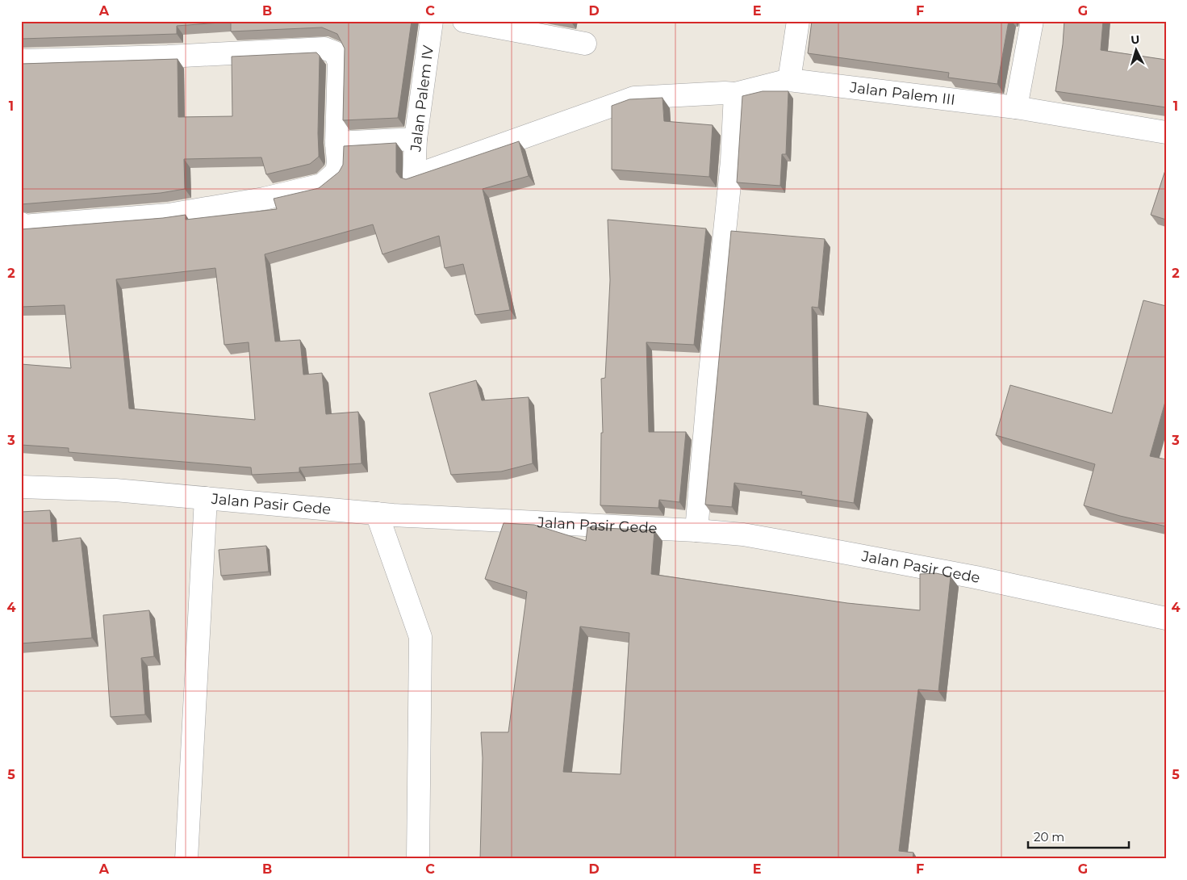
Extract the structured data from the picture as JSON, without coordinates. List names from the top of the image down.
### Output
{
  "streets": {
    "street": ["Jalan Palem III", "Jalan Palem IV", "Jalan Pasir Gede"]
  },
  "scale_bar": "20 m",
  "north": "top",
  "grid": {
    "columns": [
      "A",
      "B",
      "C",
      "D",
      "E",
      "F",
      "G"
    ],
    "rows": [
      "1",
      "2",
      "3",
      "4",
      "5"
    ]
  }
}
